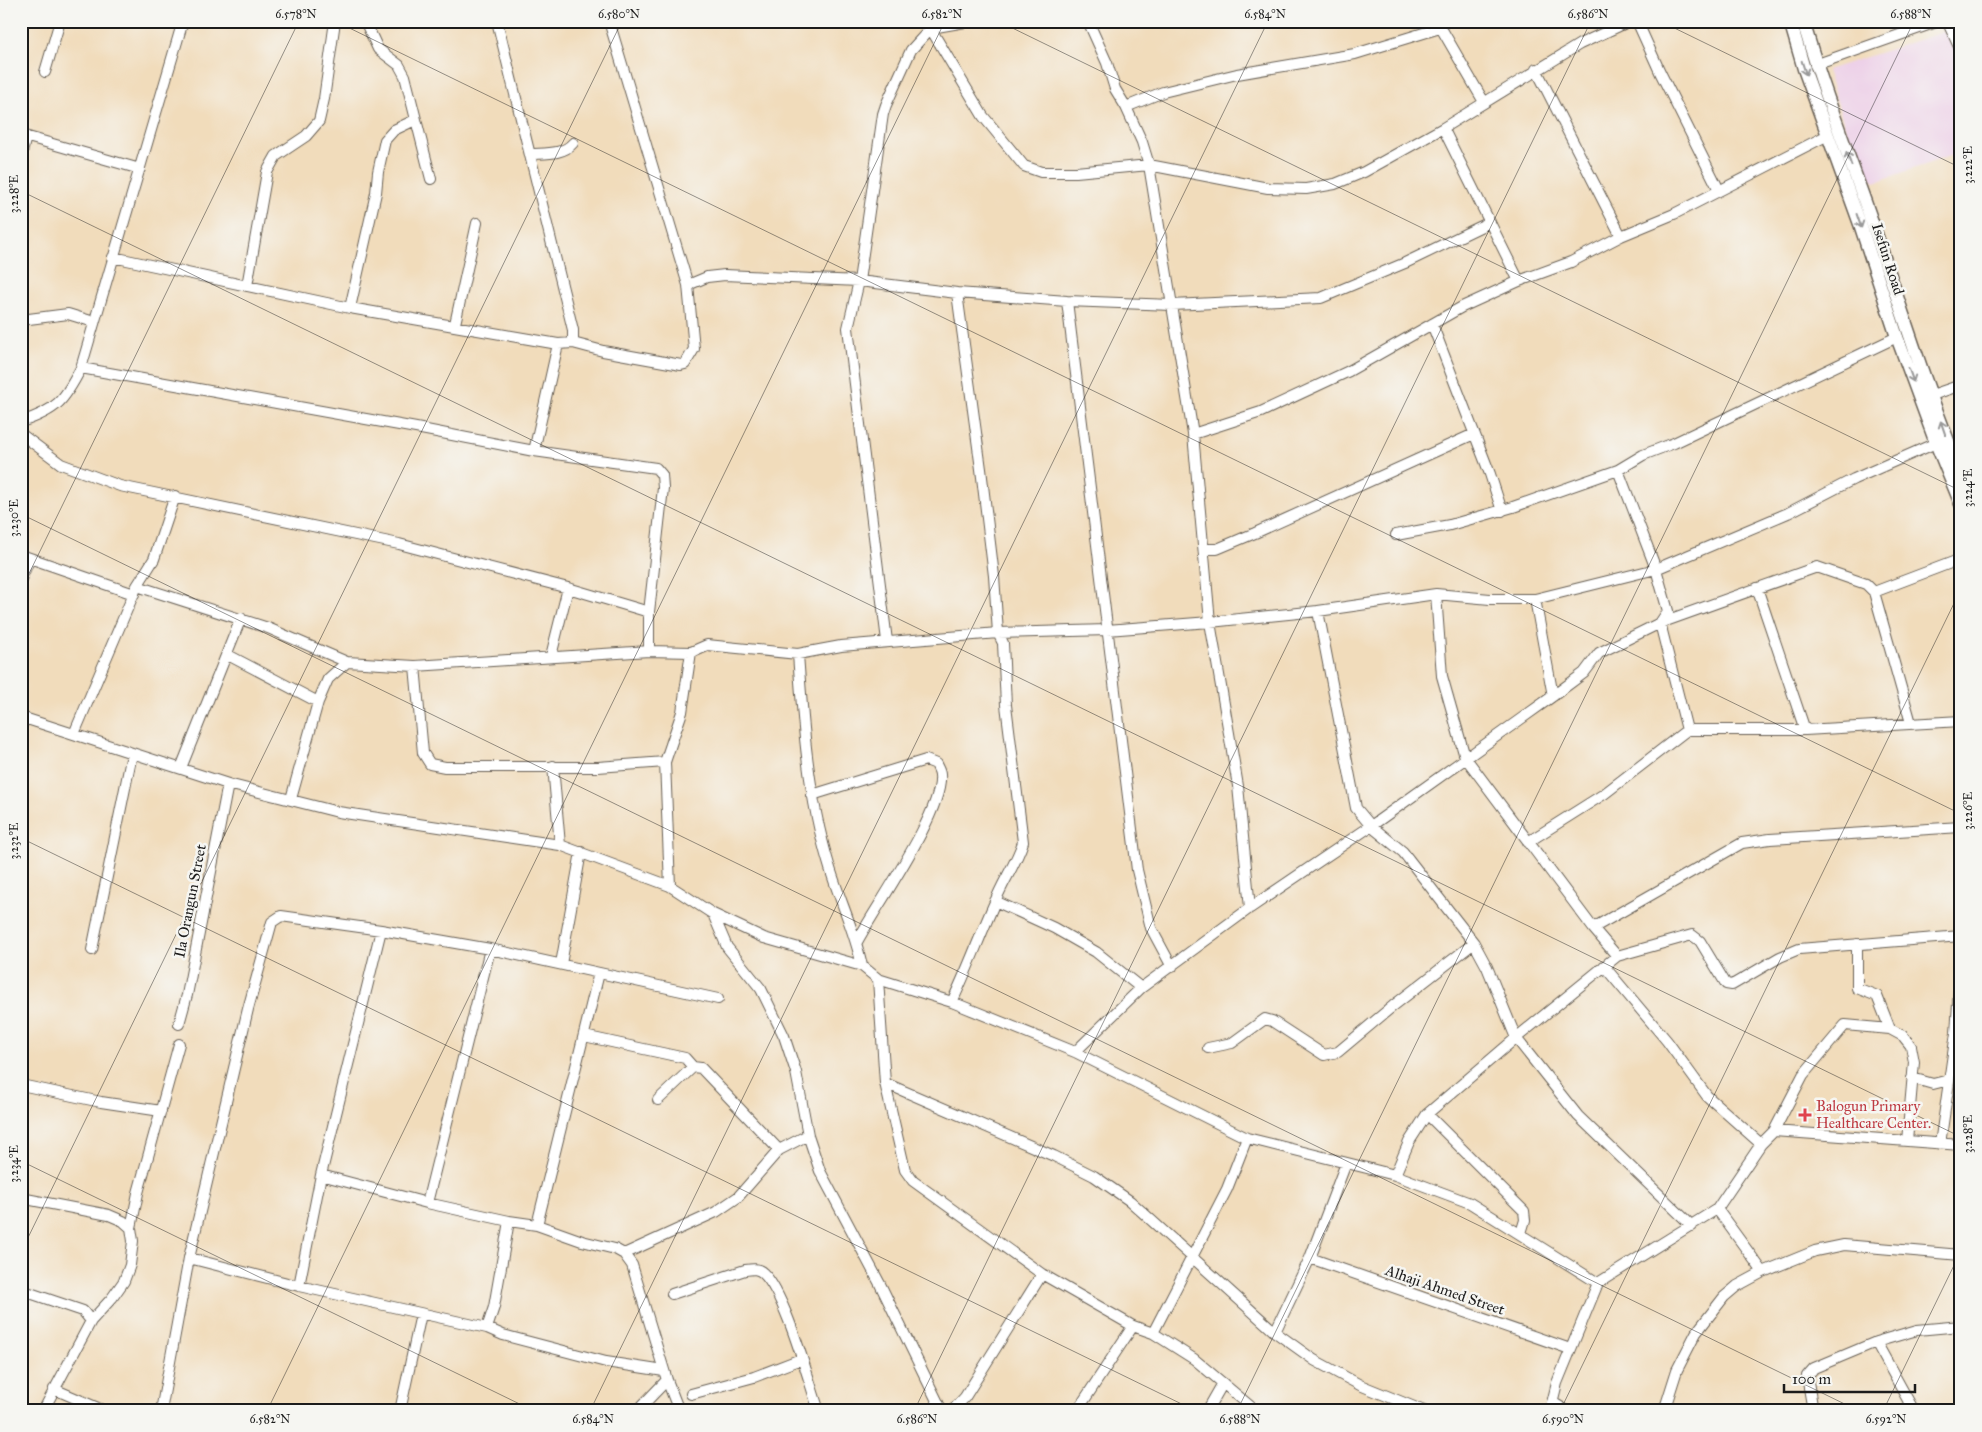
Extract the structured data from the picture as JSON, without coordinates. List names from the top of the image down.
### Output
{
  "streets": {
    "street": ["Isefun Road", "Ila Orangun Street", "Alhaji Ahmed Street"]
  },
  "places": {
    "health": ["Balogun Primary Healthcare Center."]
  },
  "scale_bar": "100 m",
  "coordinates": [
    "6.578°N",
    "6.580°N",
    "6.582°N",
    "6.584°N",
    "6.586°N",
    "6.588°N",
    "3.222°E",
    "3.228°E",
    "3.224°E",
    "3.230°E",
    "3.226°E",
    "3.232°E",
    "3.234°E",
    "6.590°N",
    "6.592°N"
  ]
}
